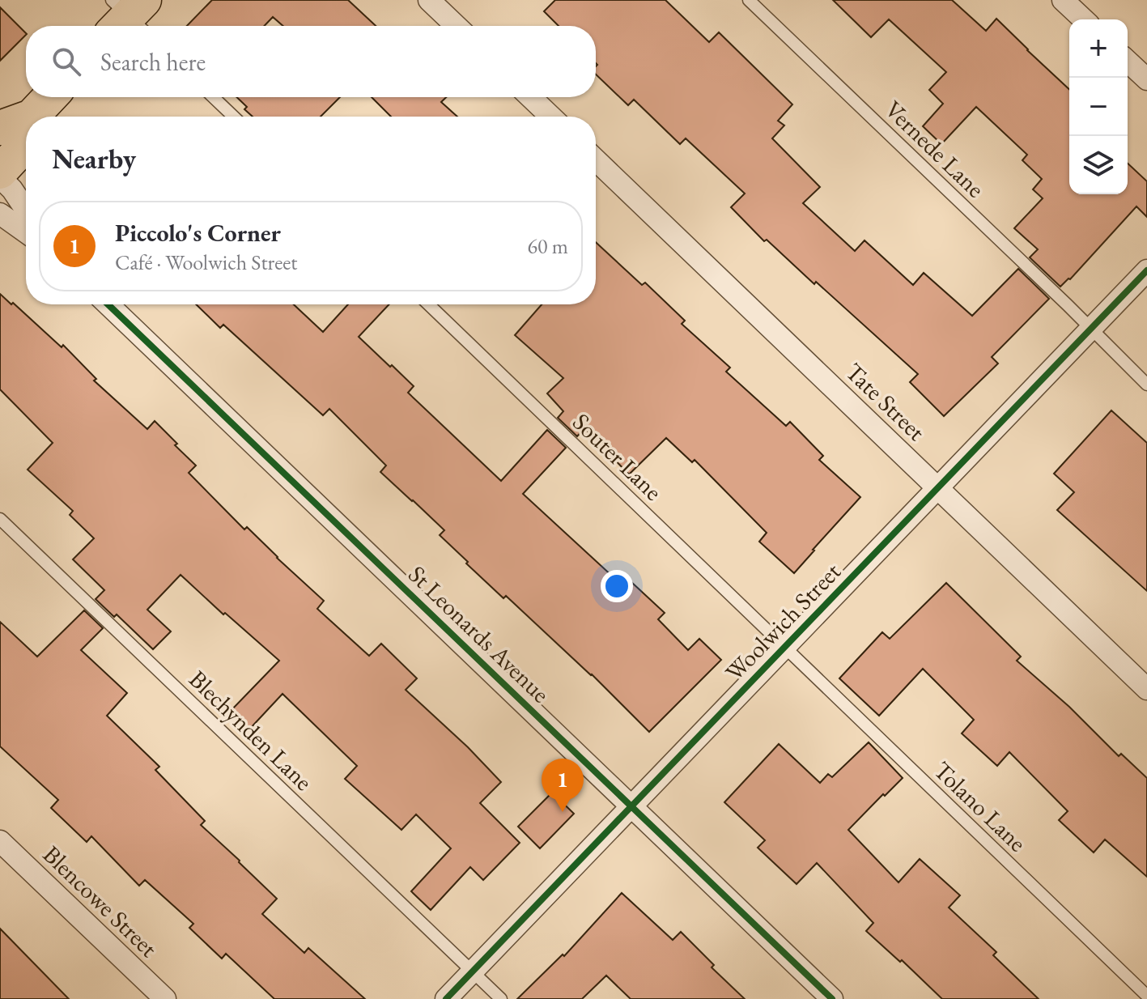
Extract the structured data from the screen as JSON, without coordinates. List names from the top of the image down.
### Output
{
  "streets": {
    "street": [
      "Tate Street",
      "Woolwich Street",
      "St Leonards Avenue",
      "Blencowe Street"
    ],
    "lane": [
      "Vernede Lane",
      "Souter Lane",
      "Blechynden Lane",
      "Tolano Lane"
    ]
  },
  "crossings": [
    ["Vernede Lane", "Woolwich Street"],
    ["Tate Street", "Woolwich Street"],
    ["Souter Lane", "Woolwich Street"],
    ["Souter Lane", "Tolano Lane"],
    ["Woolwich Street", "St Leonards Avenue"],
    ["Woolwich Street", "Blechynden Lane"],
    ["Woolwich Street", "Tolano Lane"]
  ],
  "page": {
    "map_buttons": ["+", "−"],
    "search": "Search here",
    "heading": "Nearby",
    "list": [
      {
        "mark": "1",
        "name": "Piccolo's Corner",
        "note": "Café · Woolwich Street",
        "value": "60 m"
      }
    ],
    "pins": "1"
  }
}
